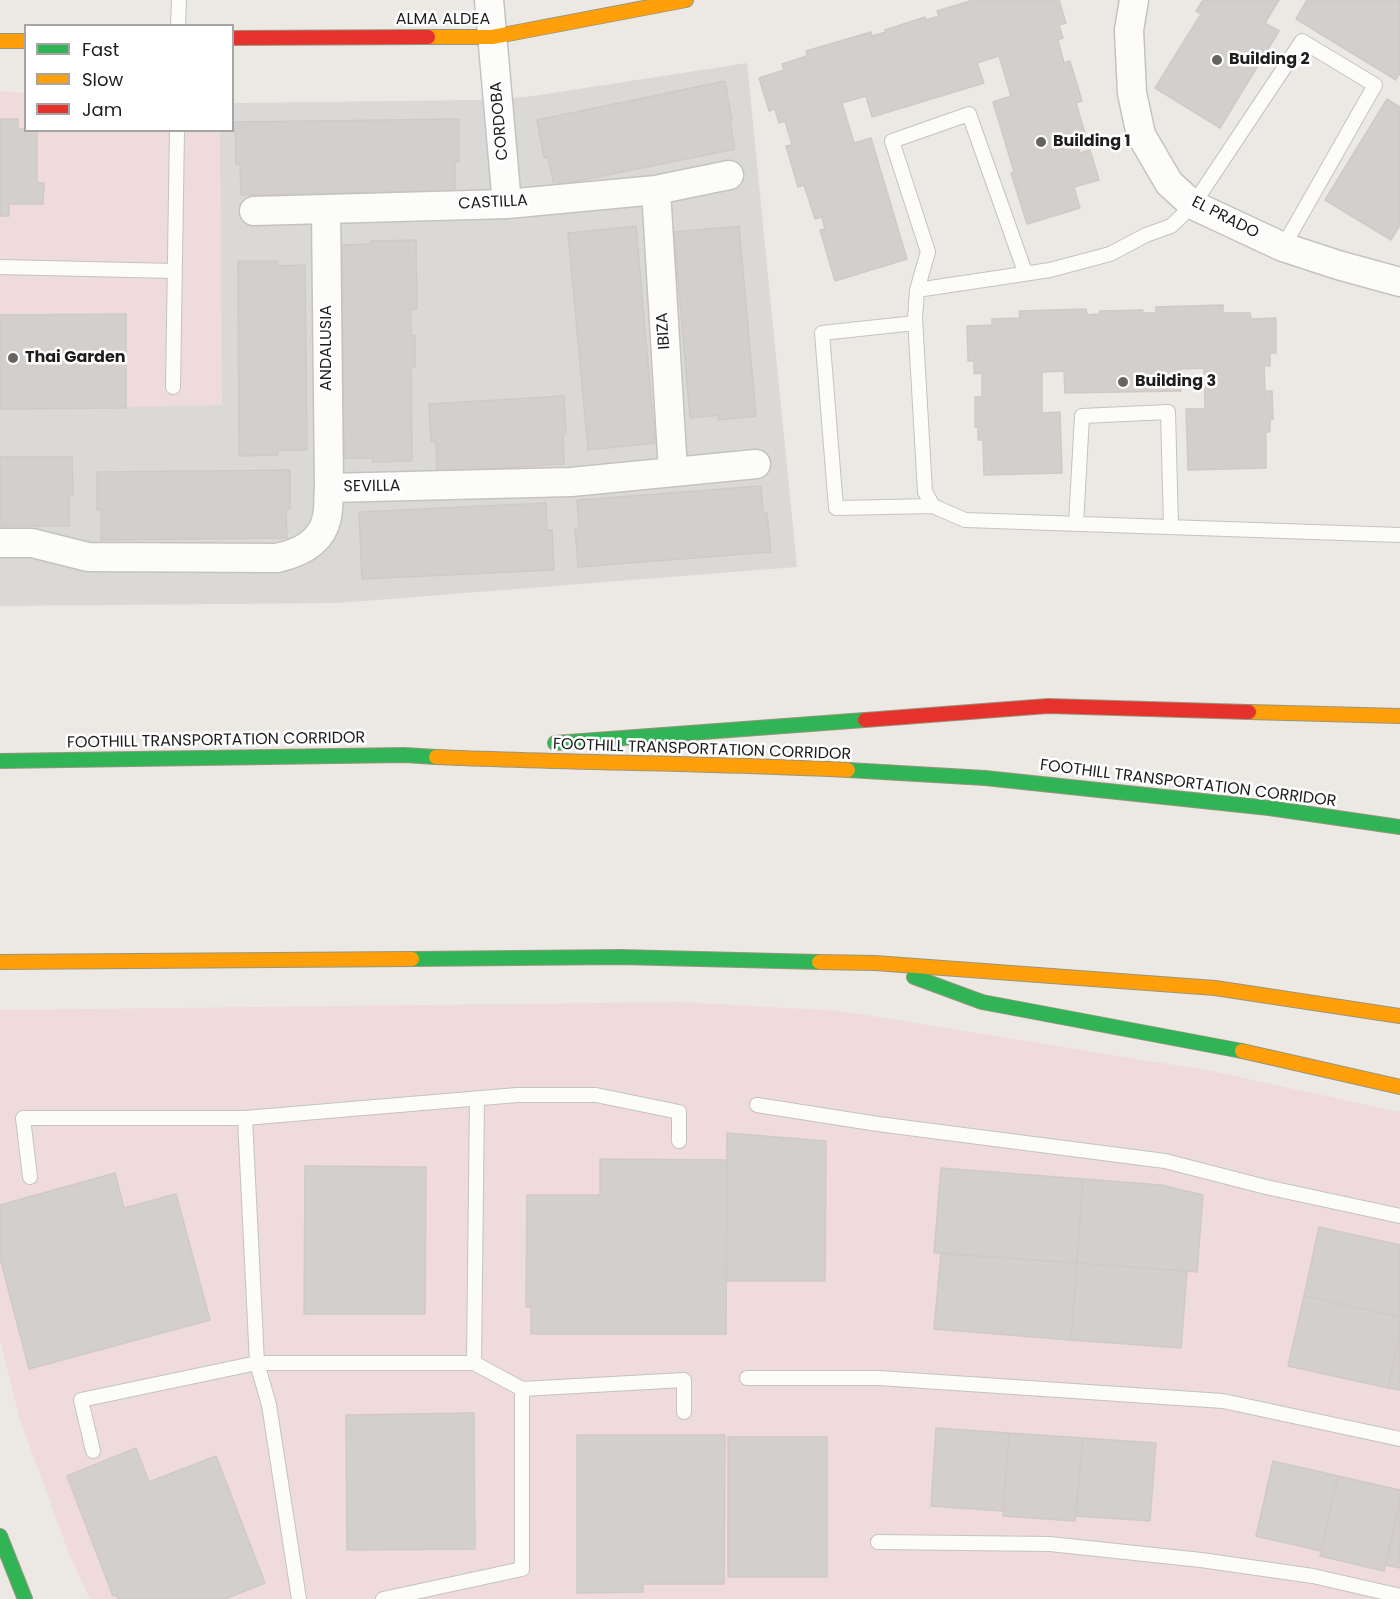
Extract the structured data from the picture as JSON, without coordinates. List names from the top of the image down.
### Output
{
  "streets": {
    "main road": ["ALMA ALDEA", "FOOTHILL TRANSPORTATION CORRIDOR"],
    "street": [
      "CORDOBA",
      "CASTILLA",
      "EL PRADO",
      "IBIZA",
      "ANDALUSIA",
      "SEVILLA"
    ]
  },
  "crossings": [
    ["ALMA ALDEA", "CORDOBA"],
    ["CORDOBA", "CASTILLA"],
    ["CASTILLA", "IBIZA"],
    ["CASTILLA", "ANDALUSIA"],
    ["IBIZA", "SEVILLA"],
    ["ANDALUSIA", "SEVILLA"]
  ],
  "places": [
    "Building 2",
    "Building 1",
    "Thai Garden",
    "Building 3"
  ],
  "legend": ["Fast", "Slow", "Jam"]
}
